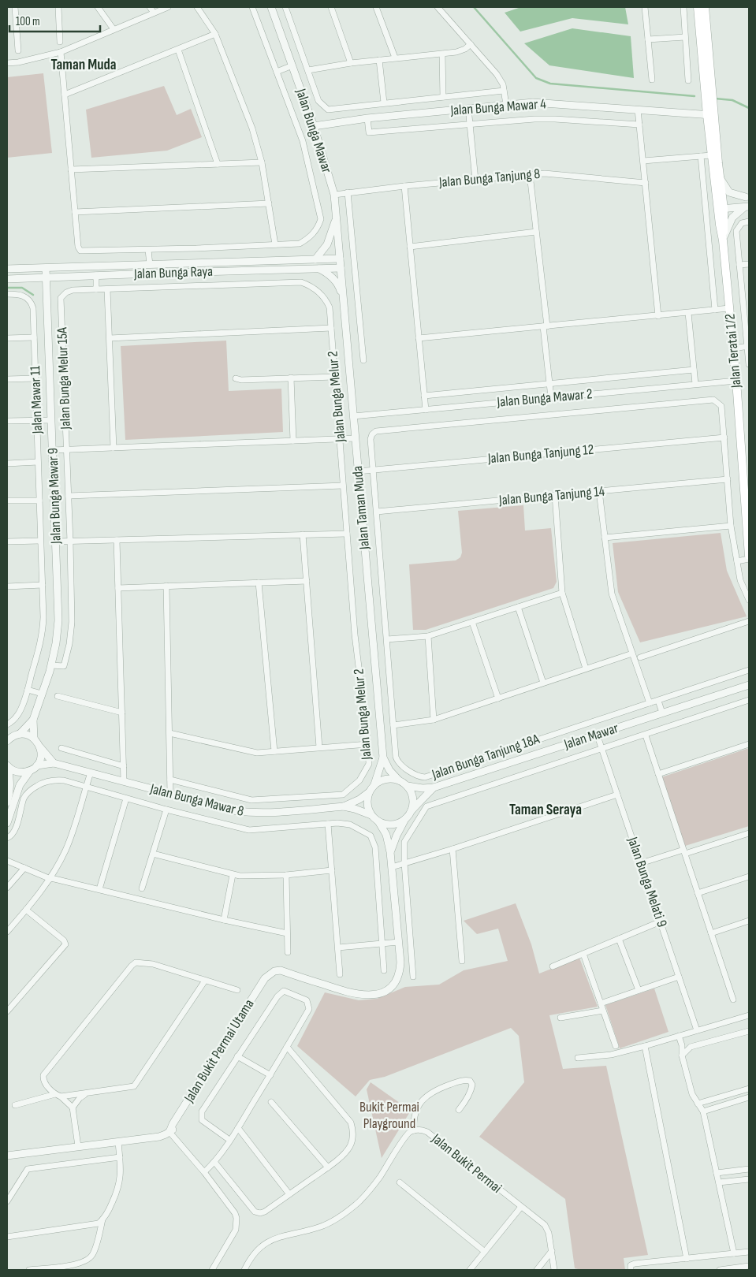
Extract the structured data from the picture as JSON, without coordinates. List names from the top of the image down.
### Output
{
  "streets": {
    "main road": ["Jalan Teratai 1/2"],
    "street": [
      "Jalan Bunga Mawar 4",
      "Jalan Bunga Mawar",
      "Jalan Bunga Tanjung 8",
      "Jalan Bunga Raya",
      "Jalan Bunga Melur 15A",
      "Jalan Bunga Melur 2",
      "Jalan Bunga Mawar 2",
      "Jalan Mawar 11",
      "Jalan Bunga Tanjung 12",
      "Jalan Bunga Mawar 9",
      "Jalan Bunga Tanjung 14",
      "Jalan Taman Muda",
      "Jalan Mawar",
      "Jalan Bunga Tanjung 18A",
      "Jalan Bunga Mawar 8",
      "Jalan Bunga Melati 9",
      "Jalan Bukit Permai Utama",
      "Jalan Bukit Permai"
    ]
  },
  "crossings": [
    ["Jalan Bunga Mawar 4", "Jalan Bunga Mawar"],
    ["Jalan Bunga Mawar 4", "Jalan Teratai 1/2"],
    ["Jalan Bunga Mawar", "Jalan Bunga Tanjung 8"],
    ["Jalan Bunga Mawar", "Jalan Bunga Raya"],
    ["Jalan Bunga Mawar", "Jalan Taman Muda"],
    ["Jalan Bunga Raya", "Jalan Bunga Mawar 9"],
    ["Jalan Bunga Raya", "Jalan Taman Muda"],
    ["Jalan Teratai 1/2", "Jalan Bunga Mawar 2"],
    ["Jalan Bunga Melur 15A", "Jalan Bunga Melur 2"],
    ["Jalan Bunga Melur 15A", "Jalan Bunga Mawar 9"],
    ["Jalan Bunga Mawar 2", "Jalan Taman Muda"],
    ["Jalan Bunga Tanjung 12", "Jalan Taman Muda"],
    ["Jalan Taman Muda", "Jalan Mawar"],
    ["Jalan Taman Muda", "Jalan Bunga Mawar 8"],
    ["Jalan Taman Muda", "Jalan Bukit Permai Utama"],
    ["Jalan Mawar", "Jalan Bunga Mawar 8"],
    ["Jalan Mawar", "Jalan Bunga Melati 9"],
    ["Jalan Mawar", "Jalan Bukit Permai Utama"],
    ["Jalan Bunga Mawar 8", "Jalan Bukit Permai Utama"]
  ],
  "districts": ["Taman Muda", "Taman Seraya"],
  "parks": ["Bukit Permai Playground"],
  "scale_bar": "100 m"
}
